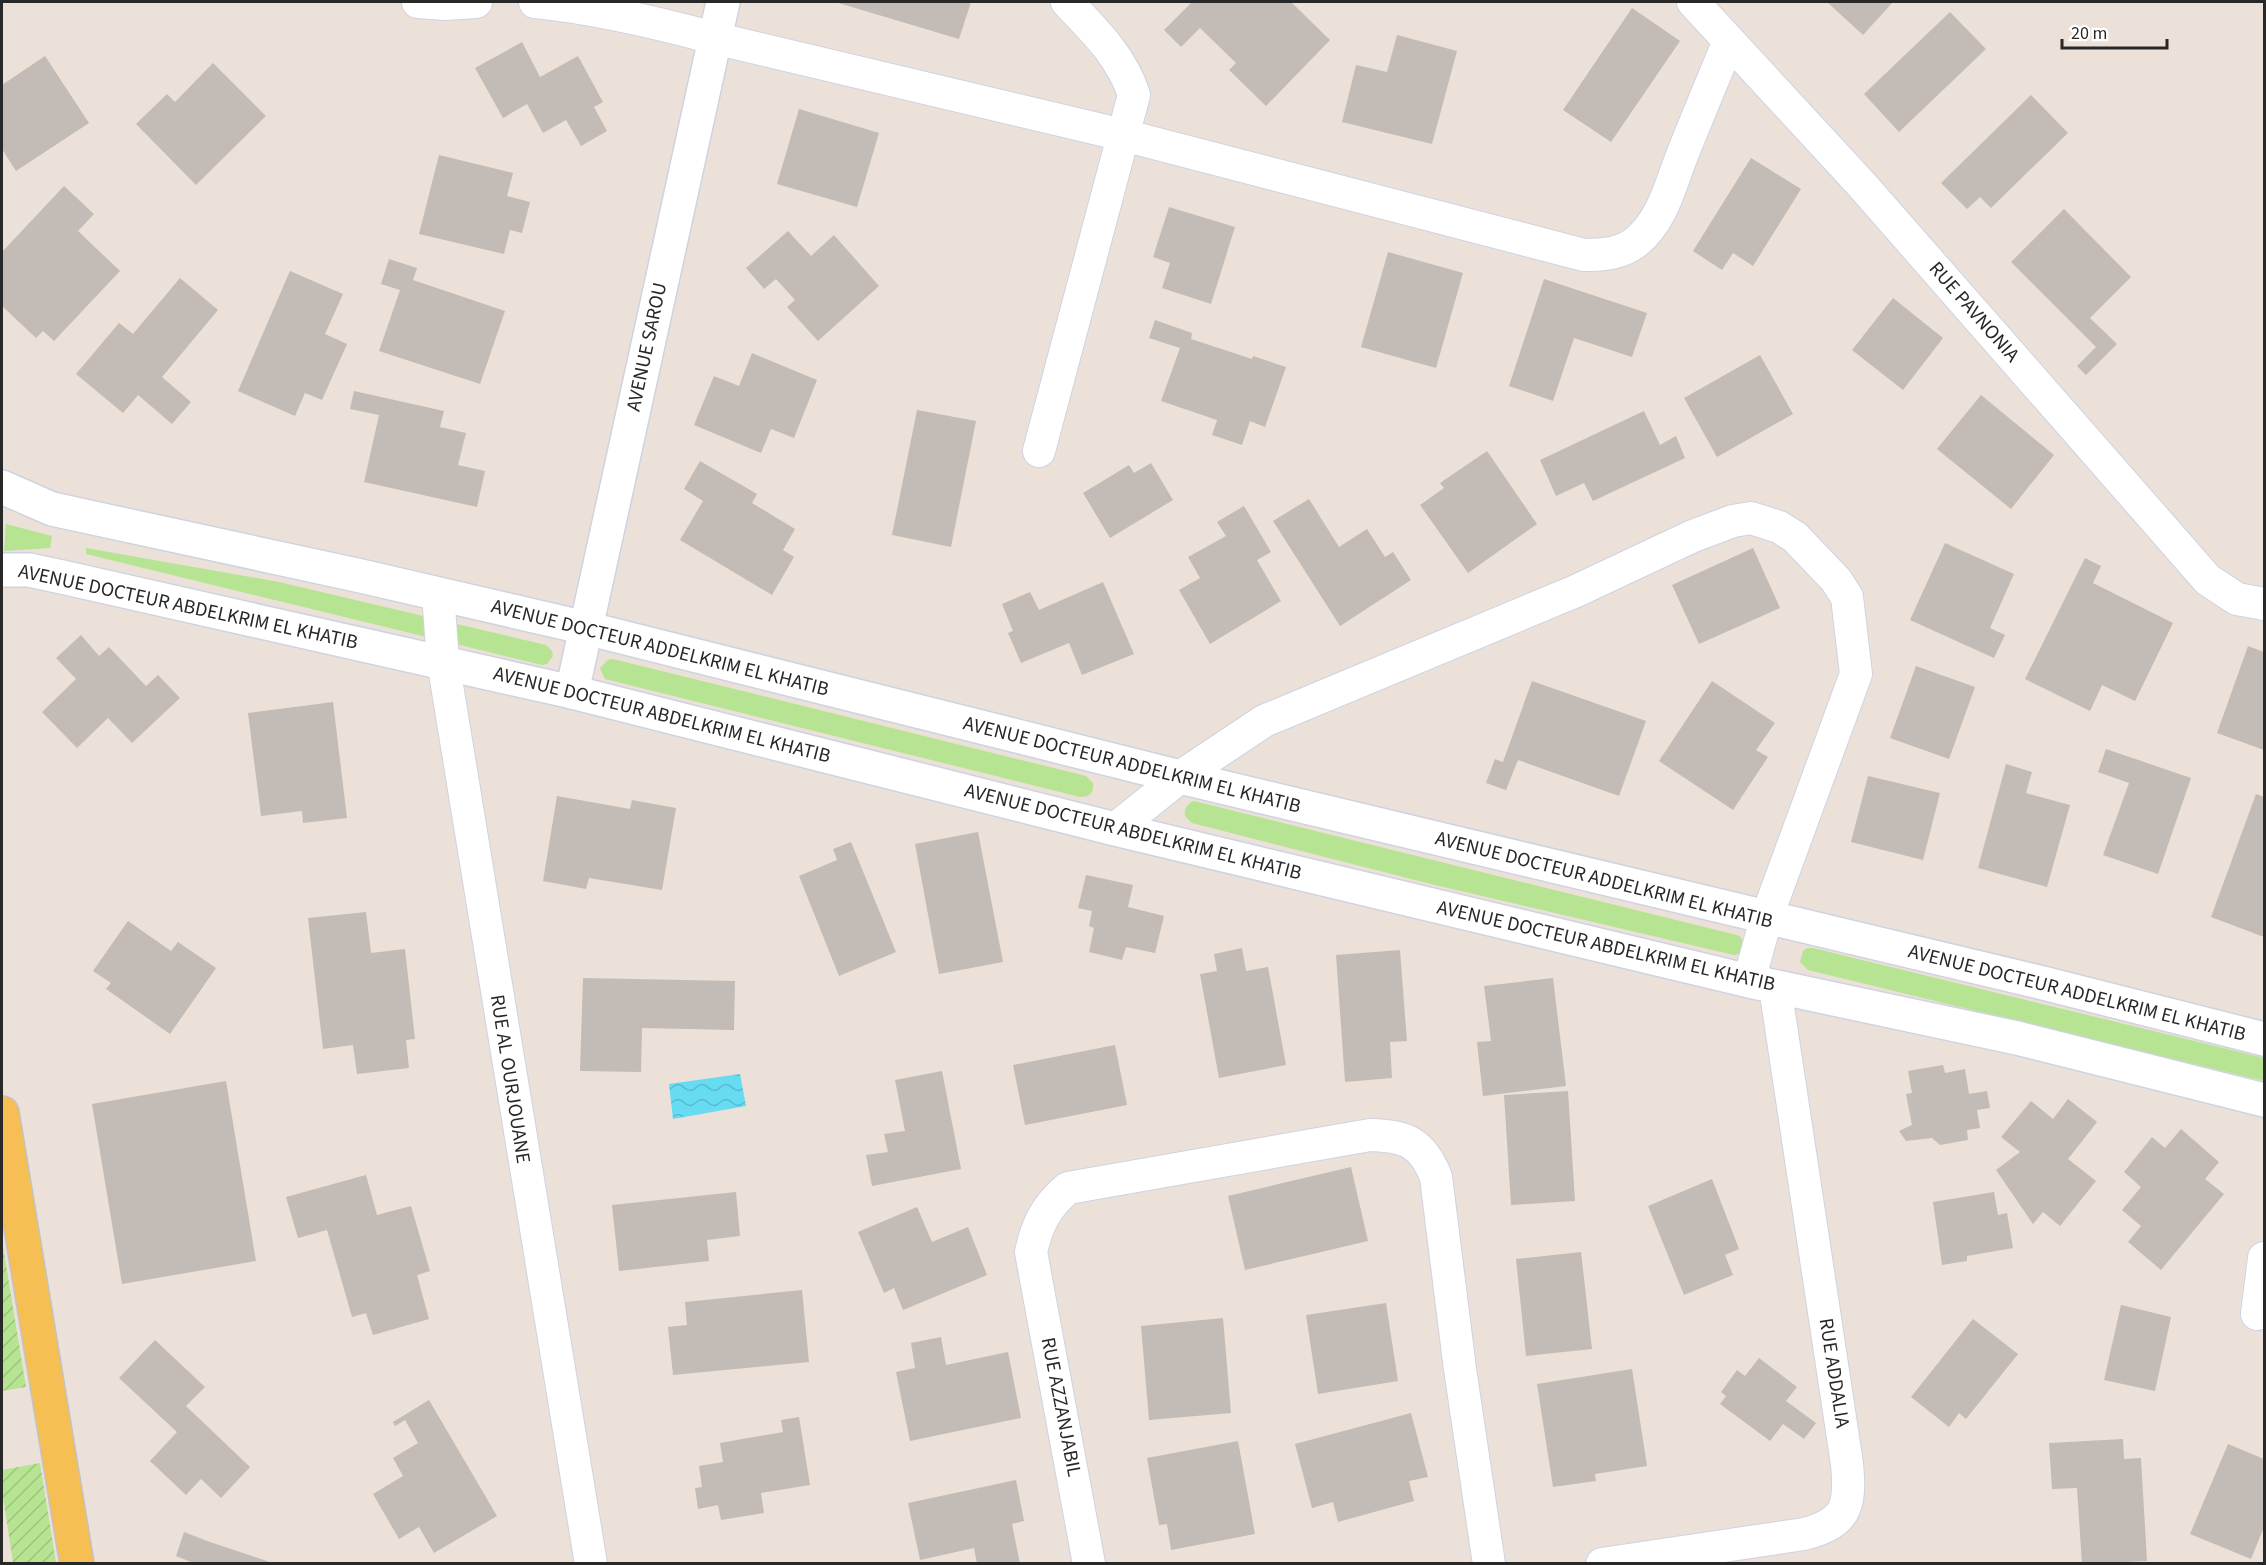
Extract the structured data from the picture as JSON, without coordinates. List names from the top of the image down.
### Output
{
  "streets": {
    "main road": ["AVENUE SAROU", "AVENUE DOCTEUR ABDELKRIM EL KHATIB", "AVENUE DOCTEUR ADDELKRIM EL KHATIB"],
    "street": [
      "RUE PAVNONIA",
      "RUE AL OURJOUANE",
      "RUE ADDALIA",
      "RUE AZZANJABIL"
    ]
  },
  "crossings": [
    ["AVENUE SAROU", "AVENUE DOCTEUR ABDELKRIM EL KHATIB"],
    ["AVENUE SAROU", "AVENUE DOCTEUR ADDELKRIM EL KHATIB"],
    ["AVENUE DOCTEUR ABDELKRIM EL KHATIB", "RUE AL OURJOUANE"],
    ["AVENUE DOCTEUR ABDELKRIM EL KHATIB", "RUE ADDALIA"],
    ["AVENUE DOCTEUR ADDELKRIM EL KHATIB", "RUE AL OURJOUANE"]
  ],
  "scale_bar": "20 m"
}
